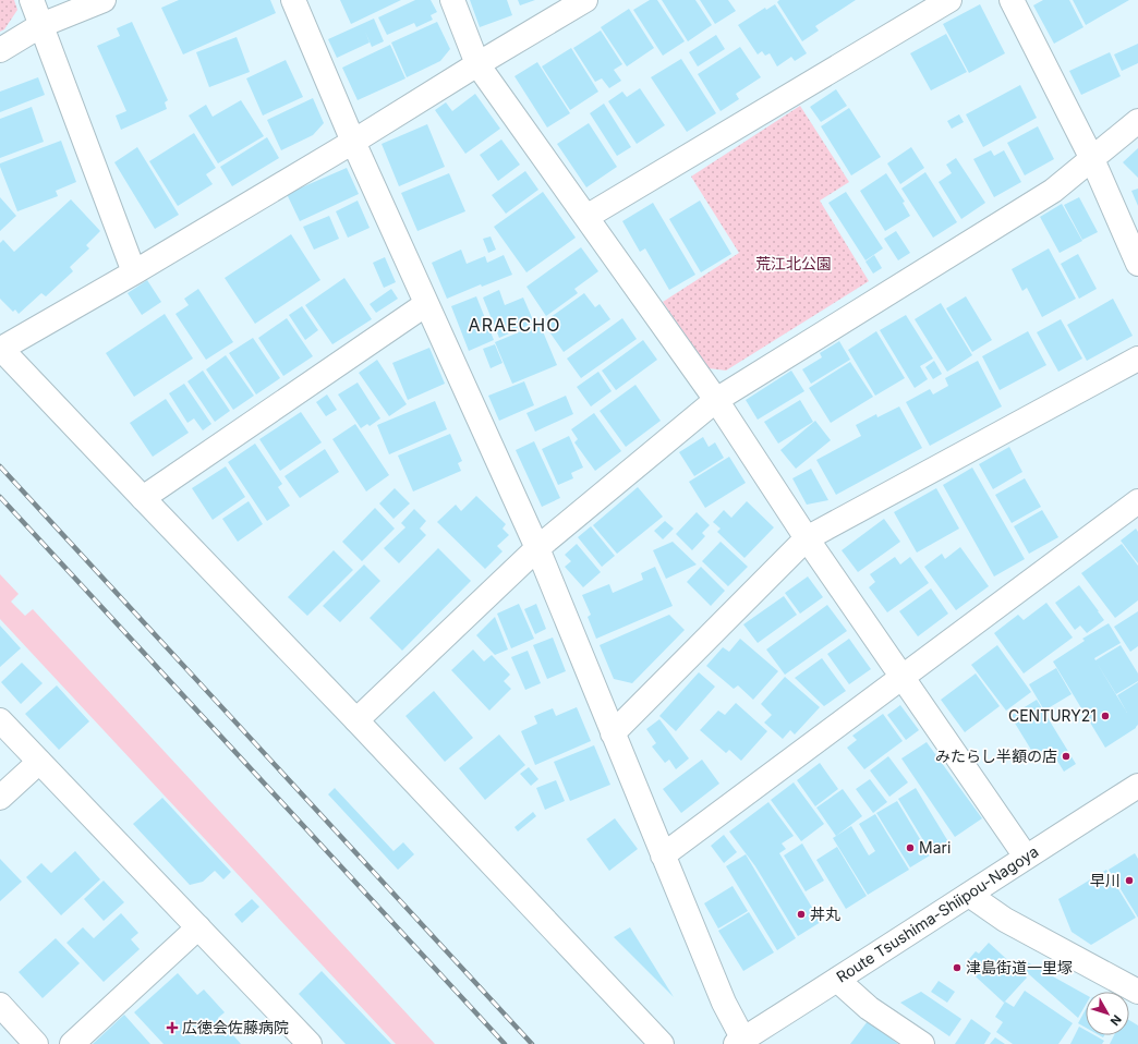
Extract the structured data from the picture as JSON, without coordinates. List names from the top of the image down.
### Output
{
  "streets": {
    "street": ["Route Tsushima-Shiipou-Nagoya"]
  },
  "districts": ["ARAECHO"],
  "parks": ["荒江北公園"],
  "places": {
    "other": [
      "CENTURY21",
      "みたらし半額の店",
      "Mari",
      "早川",
      "丼丸",
      "津島街道一里塚"
    ],
    "health": ["広徳会佐藤病院"]
  },
  "north": "bottom right"
}
